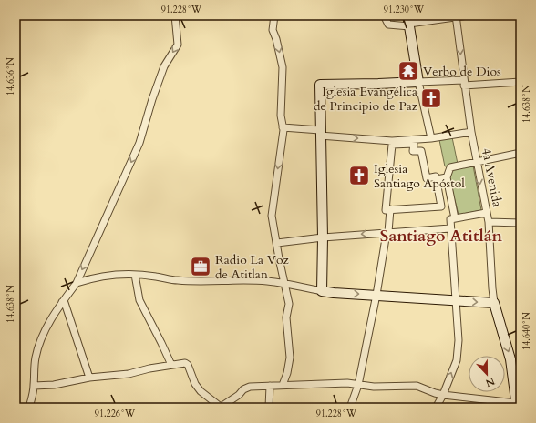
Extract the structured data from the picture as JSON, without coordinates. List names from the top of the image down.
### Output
{
  "streets": {
    "main road": ["4a Avenida"]
  },
  "districts": ["Santiago Atitlán"],
  "places": {
    "temple": ["Verbo de Dios"],
    "church": ["Iglesia Evangélica de Principio de Paz", "Iglesia Santiago Apóstol"],
    "office": ["Radio La Voz de Atitlan"]
  },
  "north": "bottom",
  "coordinates": [
    "91.228°W",
    "91.230°W",
    "14.636°N",
    "14.638°N",
    "14.640°N",
    "91.226°W"
  ]
}
